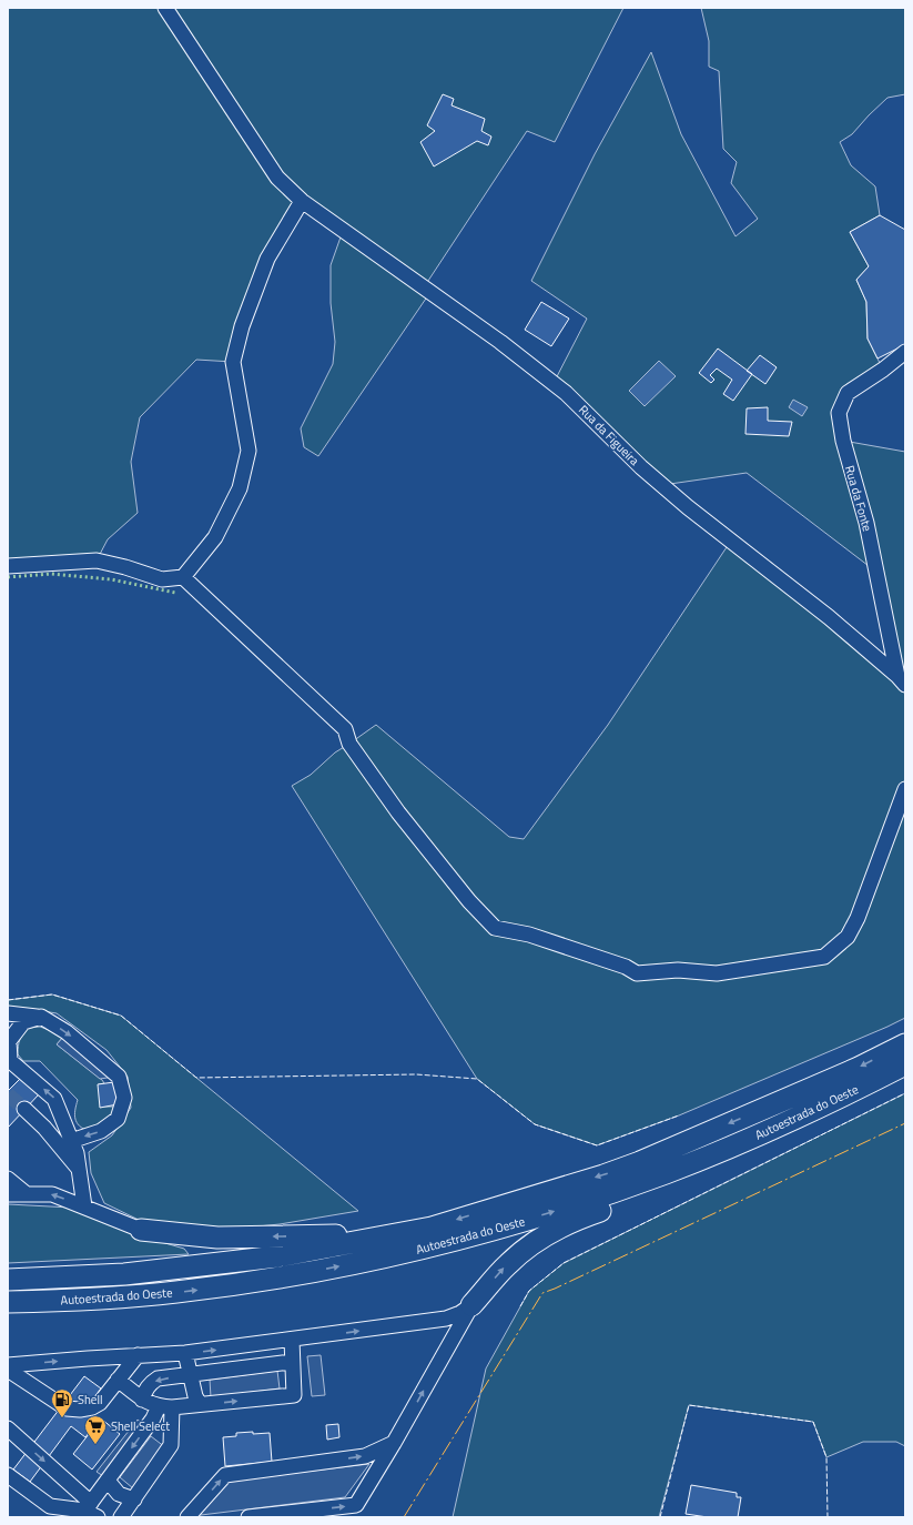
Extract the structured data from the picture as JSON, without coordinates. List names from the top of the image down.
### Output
{
  "streets": {
    "highway": ["Autoestrada do Oeste"],
    "street": ["Rua da Figueira", "Rua da Fonte"]
  },
  "crossings": [
    ["Rua da Figueira", "Rua da Fonte"]
  ],
  "places": {
    "fuel station": ["Shell"],
    "supermarket": ["Shell Select"]
  }
}
